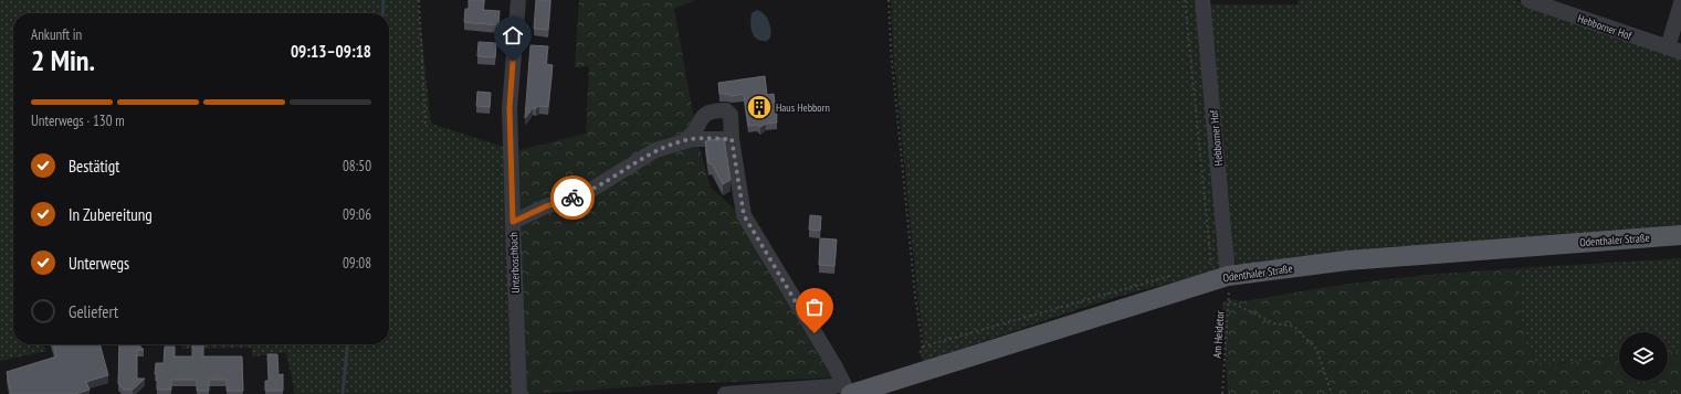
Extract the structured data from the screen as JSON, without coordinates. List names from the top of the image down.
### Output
{
  "streets": {
    "main road": ["Odenthaler Straße"],
    "street": ["Hebborner Hof", "Unterboschbach"],
    "path": ["Am Heidetor"]
  },
  "crossings": [
    ["Hebborner Hof", "Odenthaler Straße"],
    ["Hebborner Hof", "Am Heidetor"],
    ["Odenthaler Straße", "Am Heidetor"]
  ],
  "places": {
    "building": ["Haus Hebborn"]
  },
  "page": {
    "heading": ["2 Min.", "Ankunft in", "09:13–09:18"],
    "bar": "Unterwegs · 130 m",
    "list": [
      ["Bestätigt", "08:50"],
      ["In Zubereitung", "09:06"],
      ["Unterwegs", "09:08"],
      "Geliefert"
    ]
  }
}
